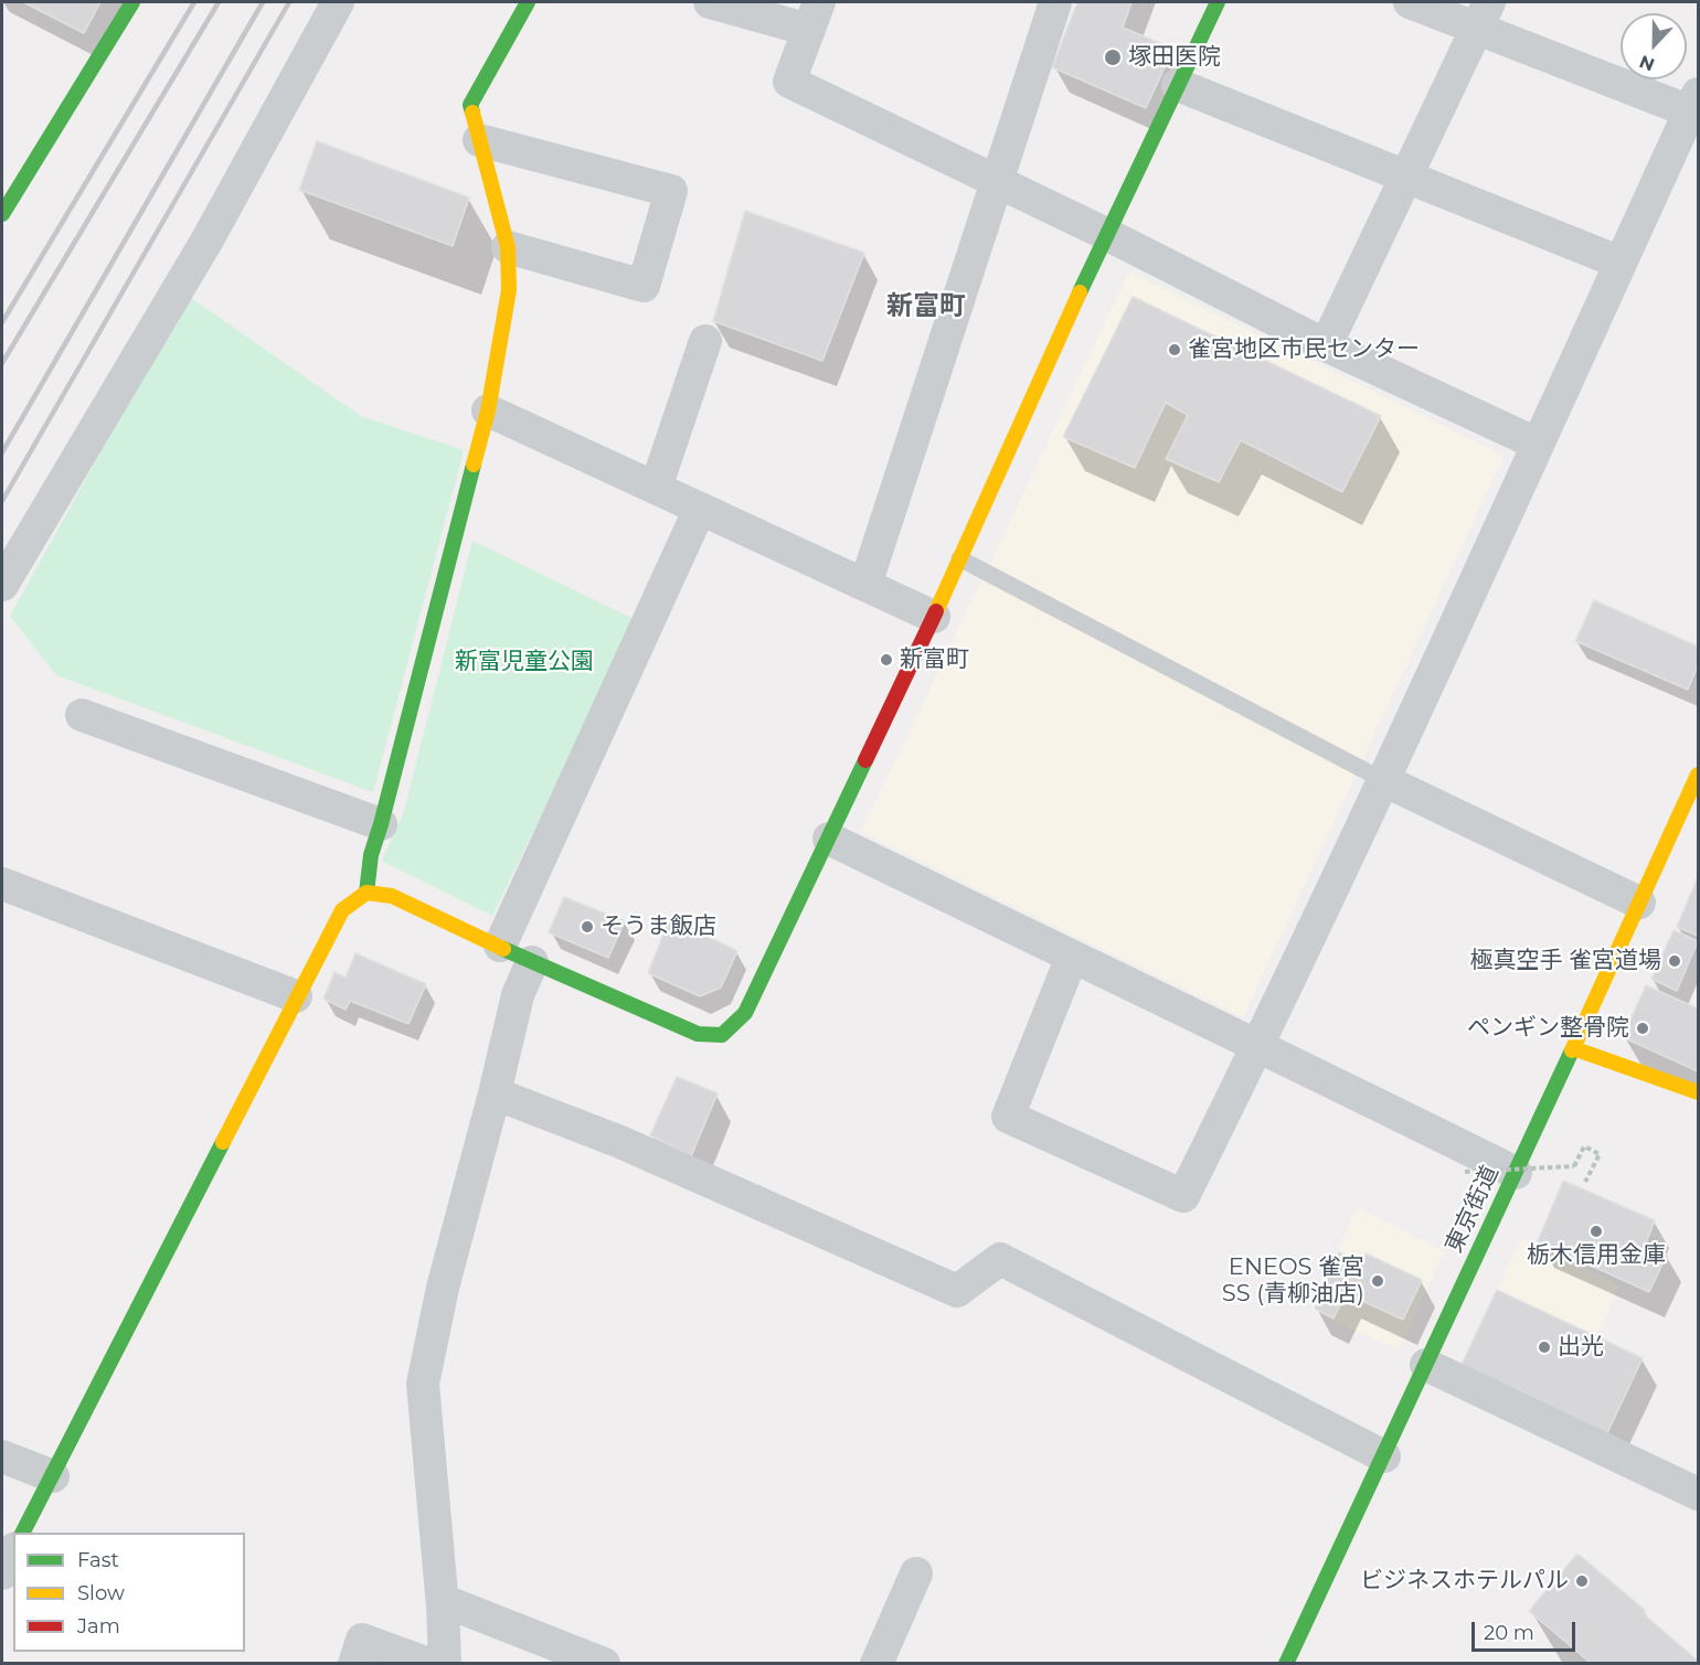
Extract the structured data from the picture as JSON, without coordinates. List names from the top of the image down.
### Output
{
  "streets": {
    "main road": ["東京街道"]
  },
  "districts": ["新富町"],
  "parks": ["新富児童公園"],
  "places": [
    "塚田医院",
    "雀宮地区市民センター",
    "新富町",
    "そうま飯店",
    "極真空手 雀宮道場",
    "ペンギン整骨院",
    "栃木信用金庫",
    "ENEOS 雀宮 SS (青柳油店)",
    "出光",
    "ビジネスホテルパル"
  ],
  "legend": ["Fast", "Slow", "Jam"],
  "scale_bar": "20 m",
  "north": "bottom"
}
